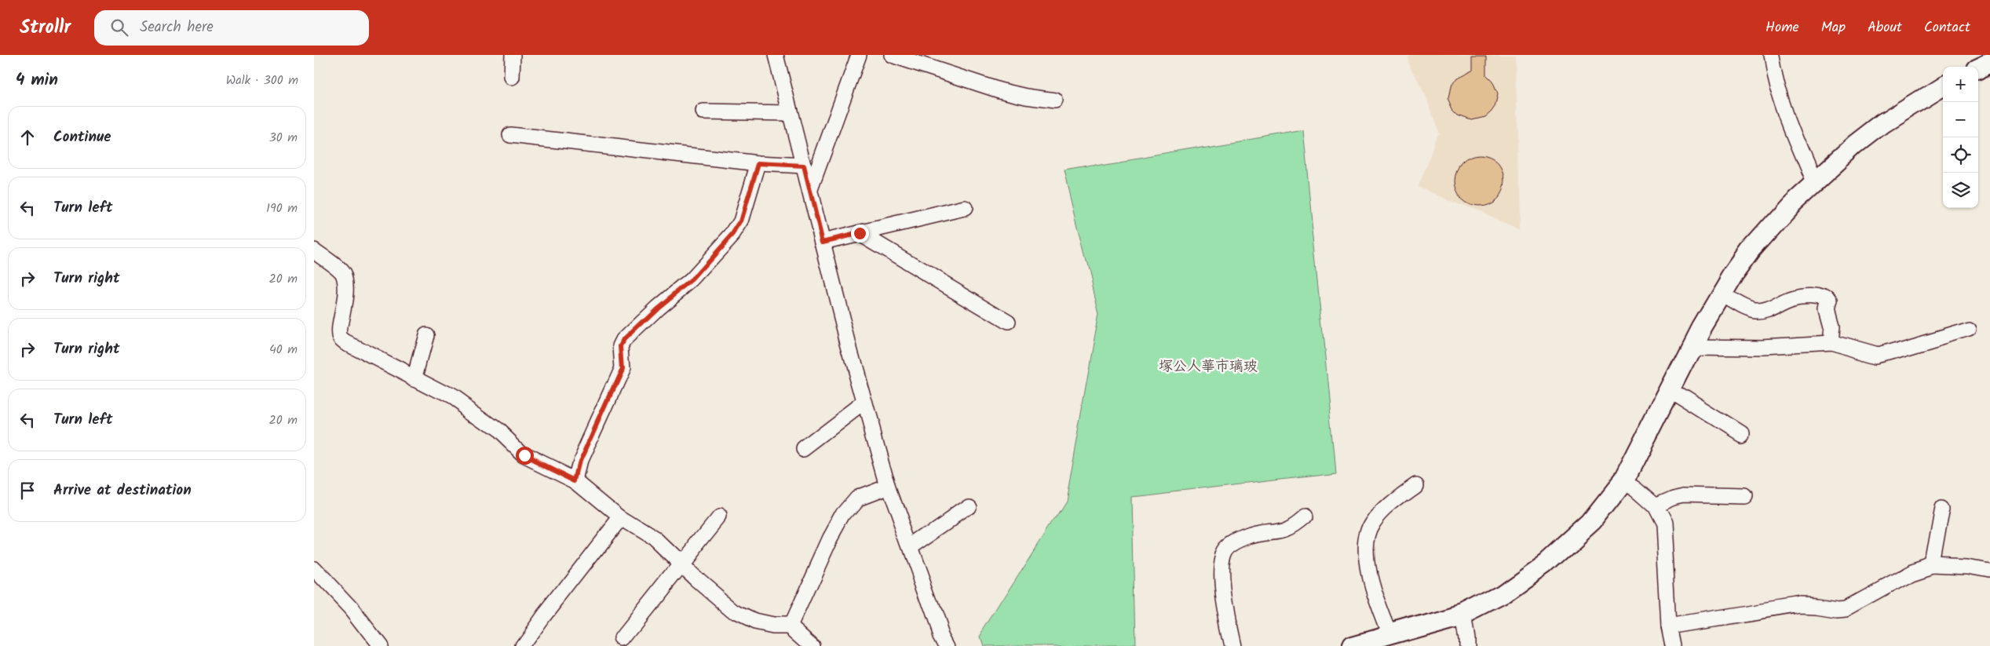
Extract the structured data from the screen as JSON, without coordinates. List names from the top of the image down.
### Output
{
  "parks": ["塚公人華市璃玻"],
  "page": {
    "header": "Strollr",
    "search": "Search here",
    "nav": [
      "Home",
      "Map",
      "About",
      "Contact"
    ],
    "heading": ["4 min", "Walk · 300 m"],
    "map_buttons": ["+", "−"],
    "list": [
      ["Continue", "30 m"],
      ["Turn left", "190 m"],
      ["Turn right", "20 m"],
      ["Turn right", "40 m"],
      ["Turn left", "20 m"],
      "Arrive at destination"
    ]
  }
}
